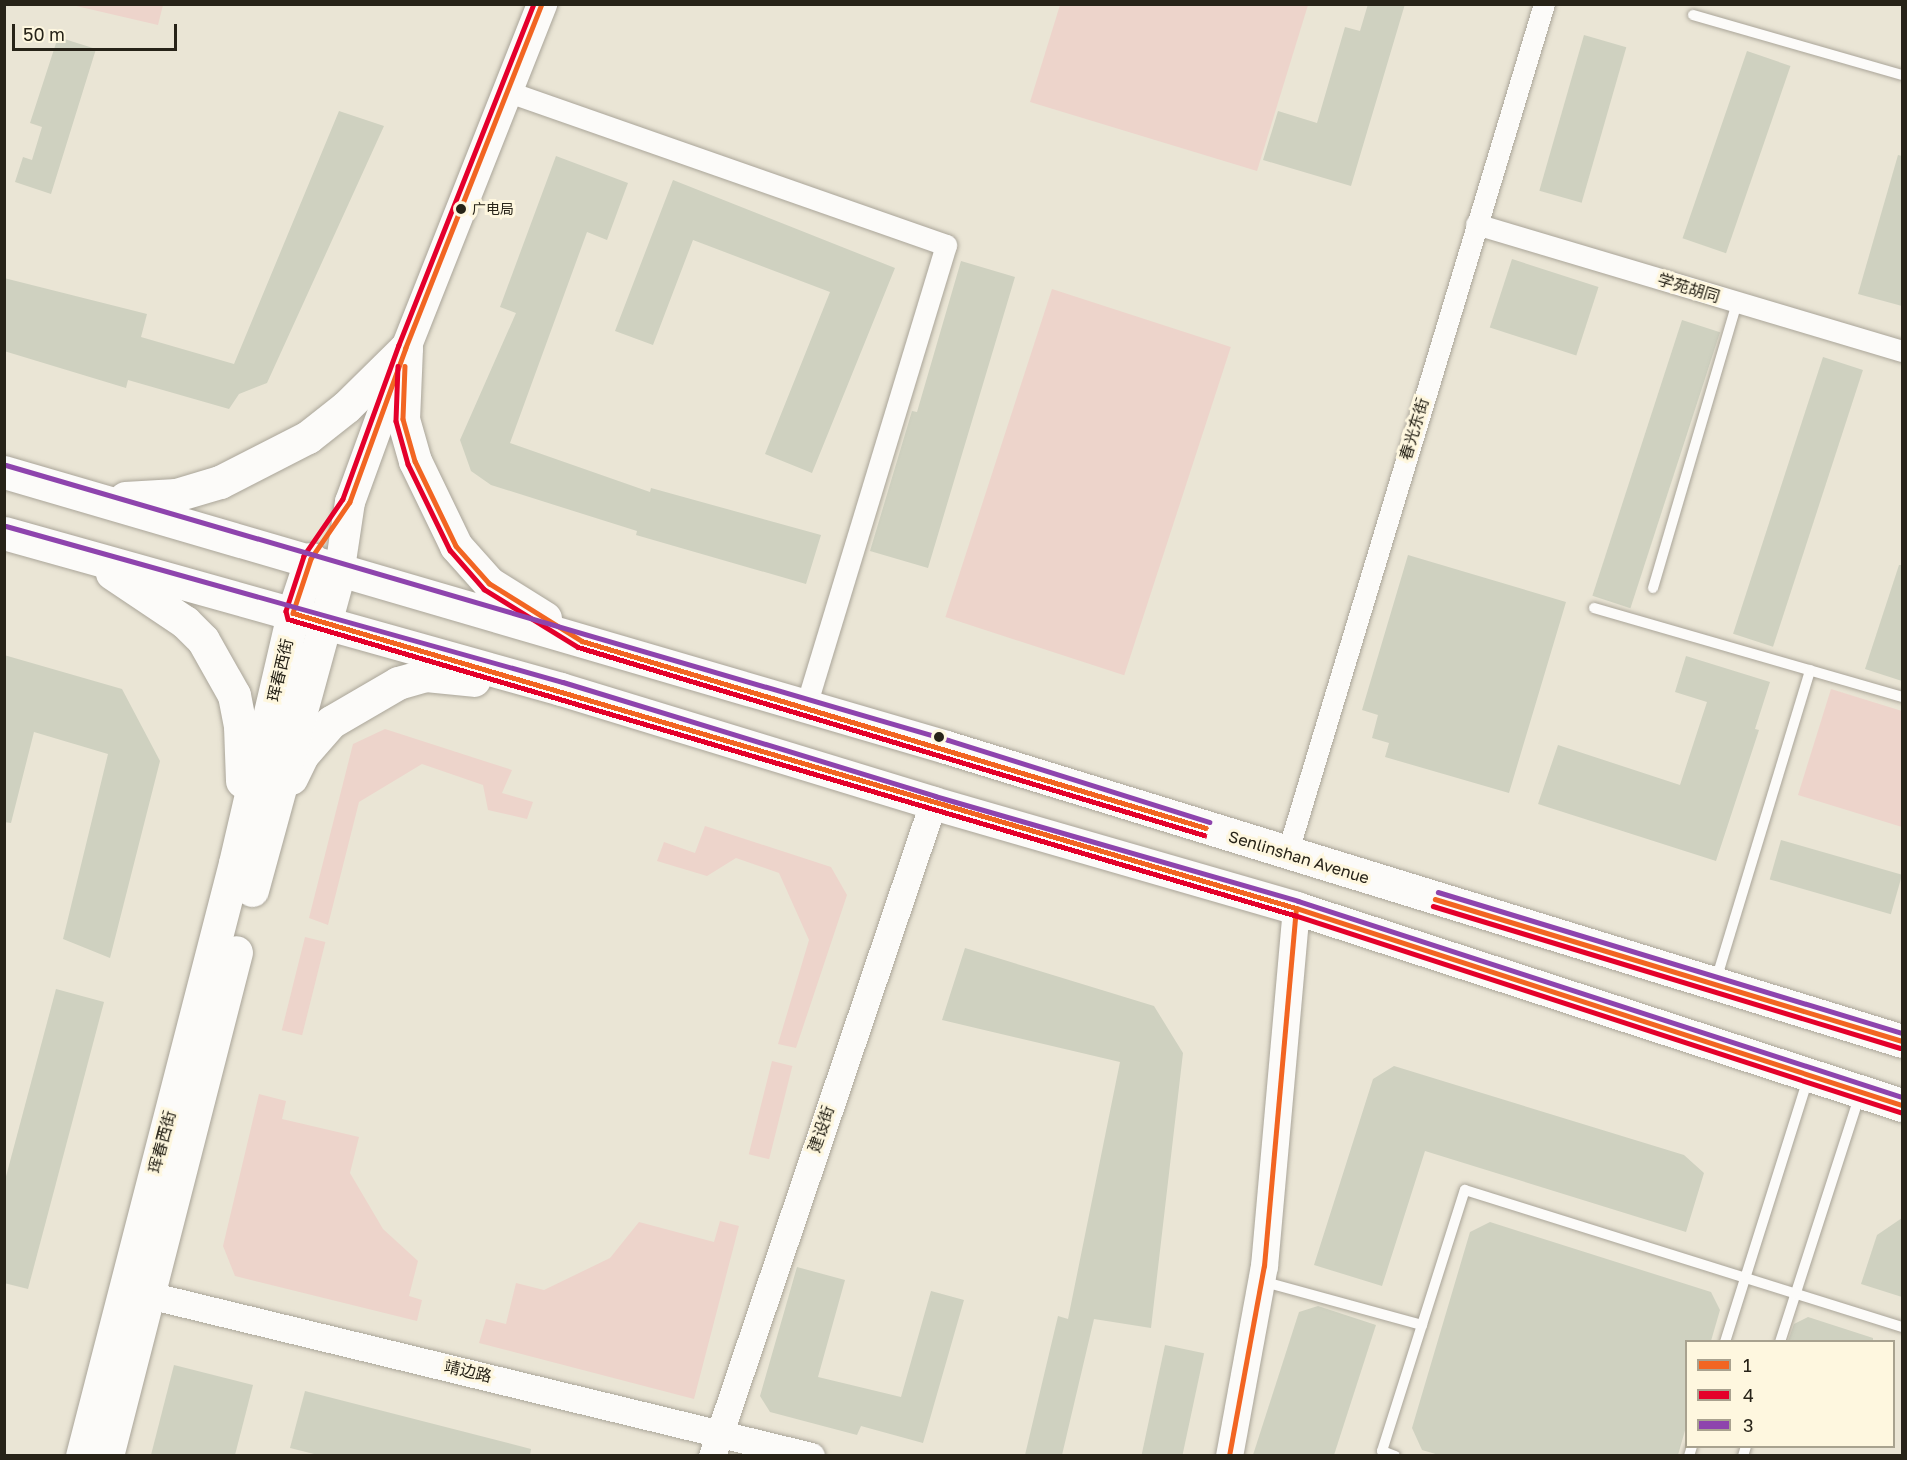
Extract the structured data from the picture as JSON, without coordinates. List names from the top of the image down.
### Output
{
  "streets": {
    "main road": ["珲春西街", "Senlinshan Avenue"],
    "street": [
      "学苑胡同",
      "春光东街",
      "建设街",
      "靖边路"
    ]
  },
  "crossings": [
    ["学苑胡同", "春光东街"],
    ["春光东街", "Senlinshan Avenue"],
    ["珲春西街", "Senlinshan Avenue"],
    ["珲春西街", "靖边路"],
    ["建设街", "靖边路"]
  ],
  "places": ["广电局"],
  "lines": ["transit line 1", "transit line 4", "transit line 3"],
  "legend": ["1", "4", "3"],
  "scale_bar": "50 m"
}
